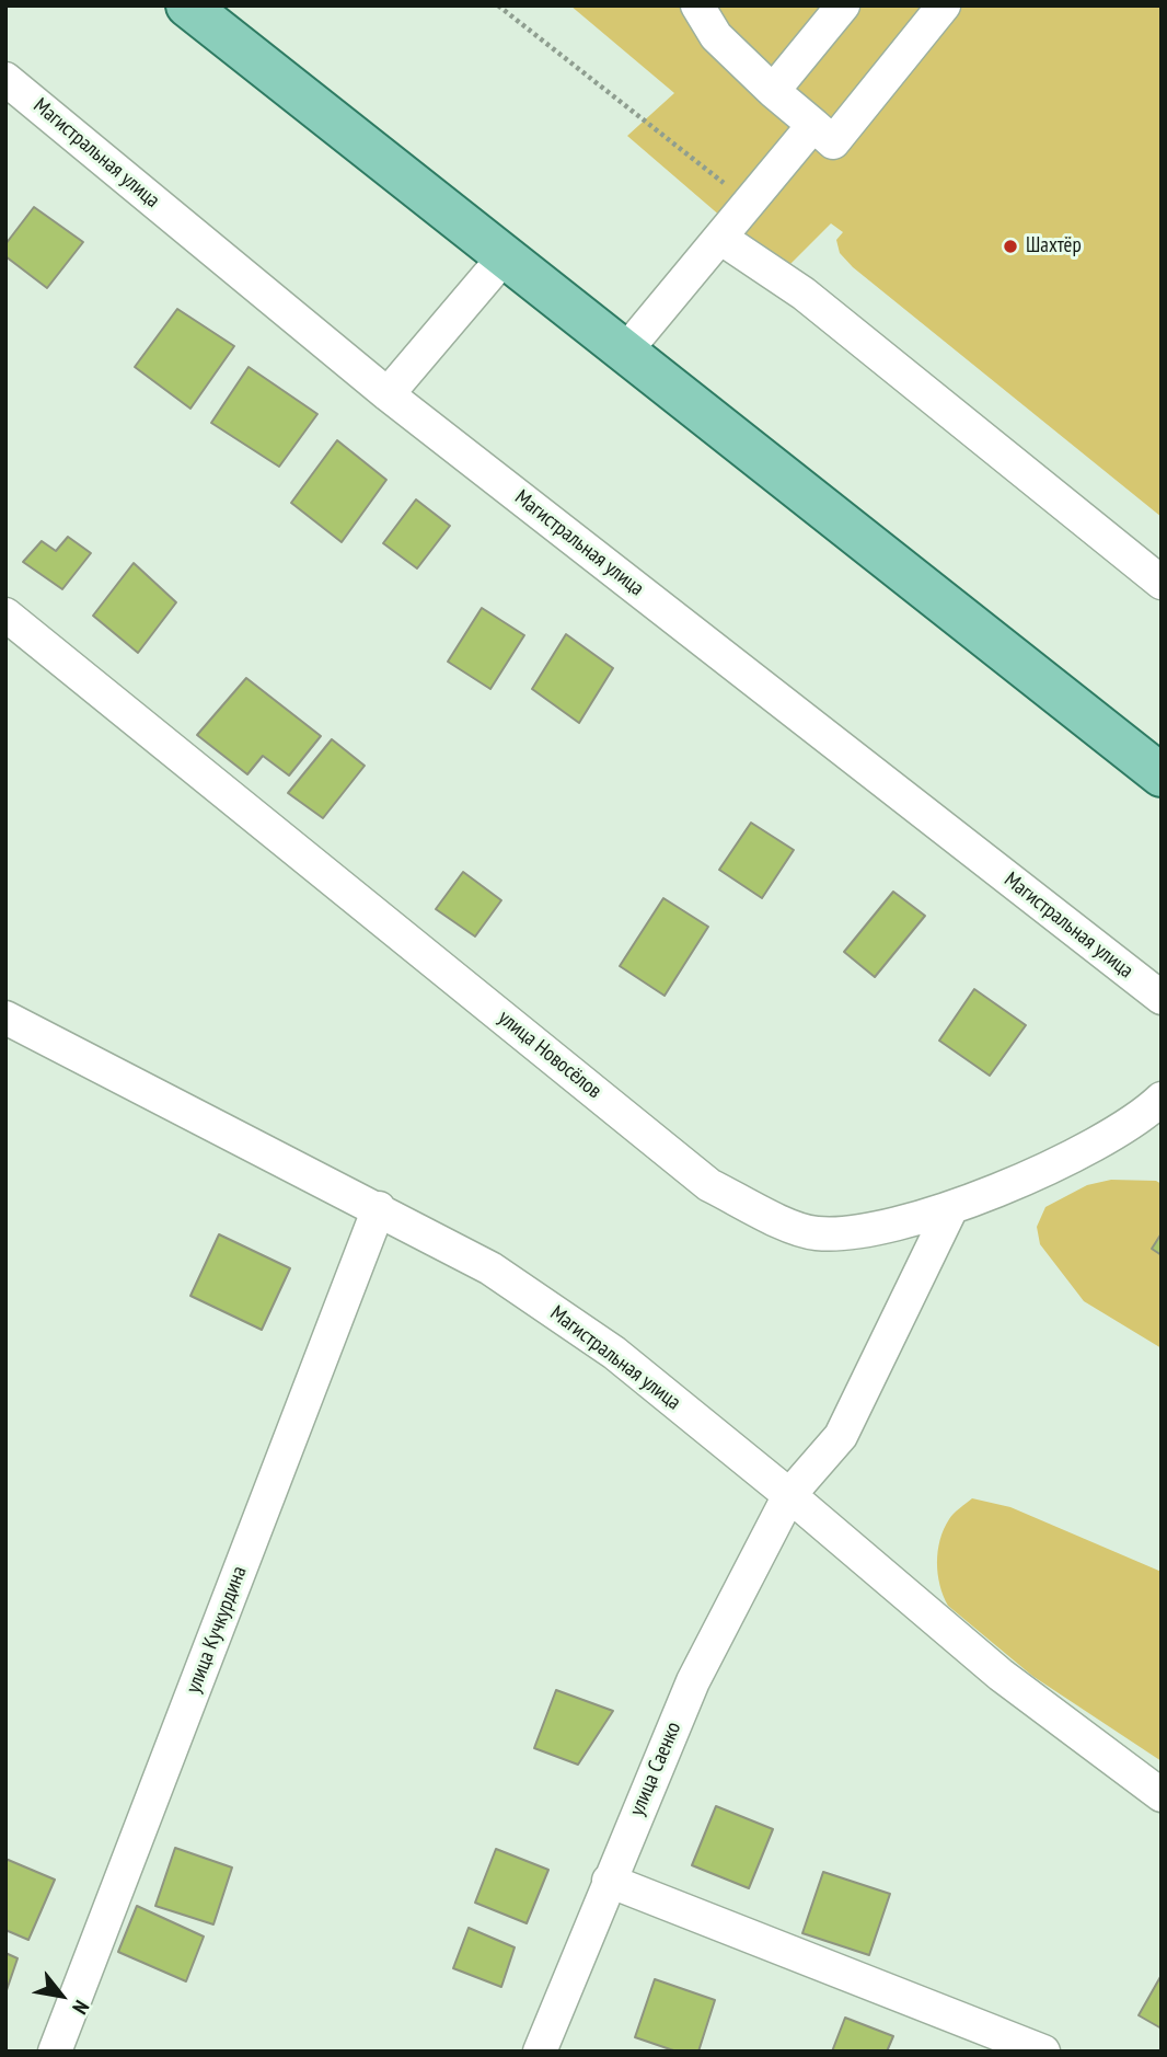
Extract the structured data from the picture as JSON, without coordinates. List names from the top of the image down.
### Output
{
  "streets": {
    "street": [
      "Магистральная улица",
      "улица Новосёлов",
      "улица Кучкурдина",
      "улица Саенко"
    ]
  },
  "crossings": [
    ["Магистральная улица", "улица Кучкурдина"],
    ["Магистральная улица", "улица Саенко"],
    ["улица Новосёлов", "улица Саенко"]
  ],
  "places": ["Шахтёр"],
  "north": "bottom right"
}
